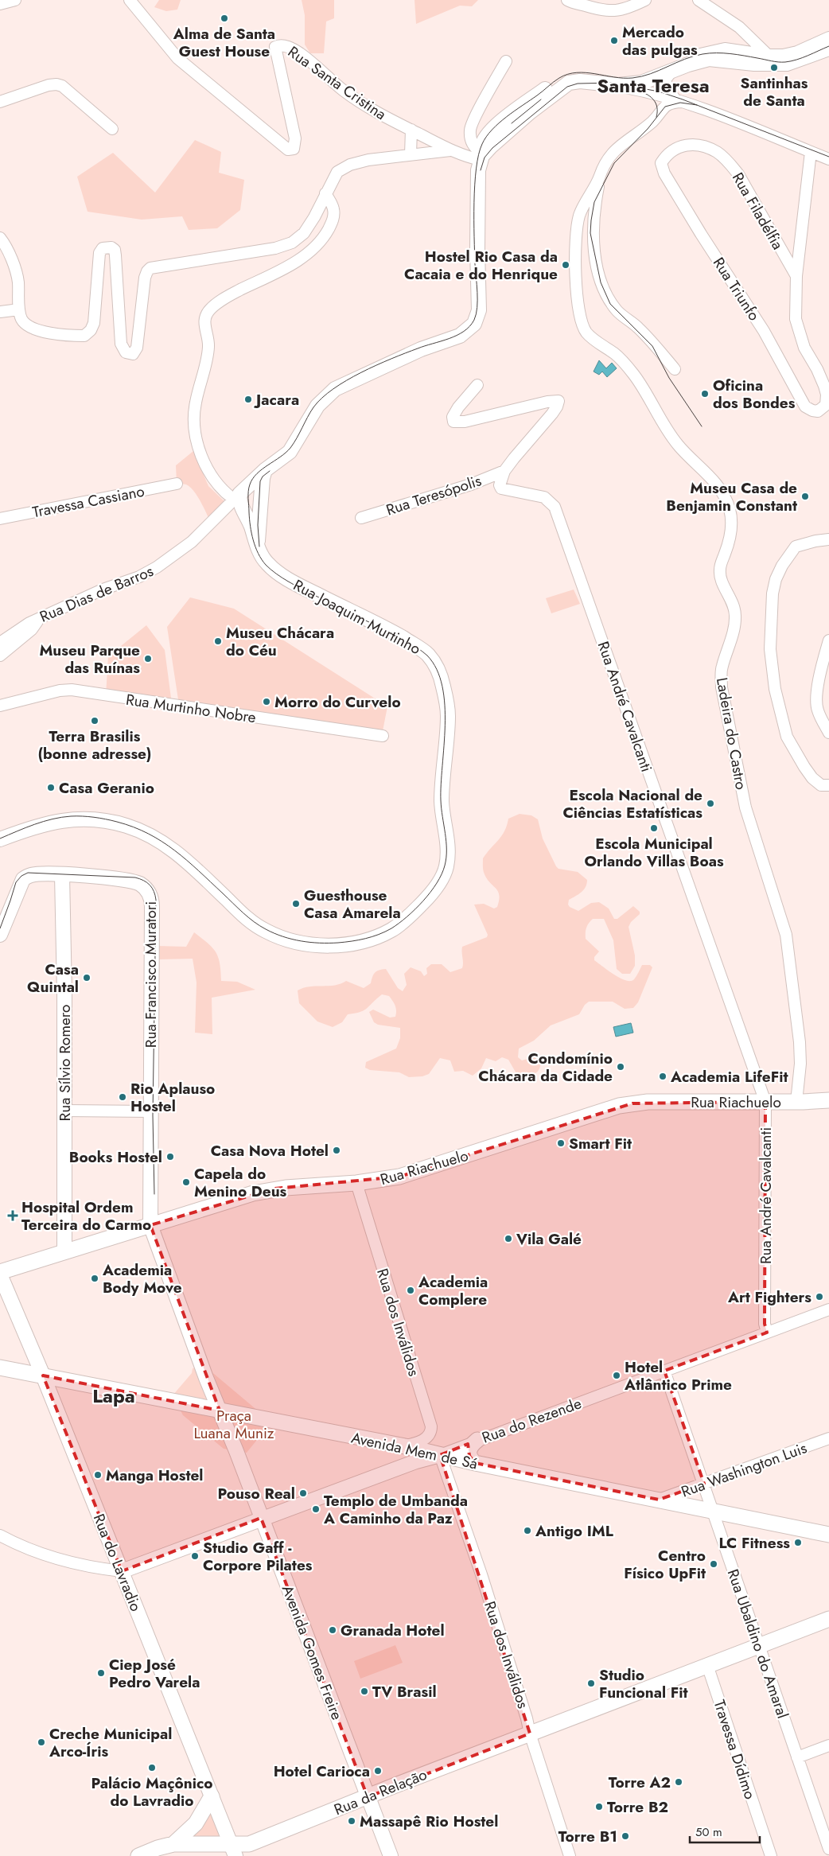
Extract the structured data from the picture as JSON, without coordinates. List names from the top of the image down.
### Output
{
  "streets": {
    "main road": ["Rua Riachuelo", "Avenida Mem de Sá", "Rua da Relação"],
    "street": [
      "Rua Santa Cristina",
      "Rua Filadélfia",
      "Rua Triunfo",
      "Rua Teresópolis",
      "Travessa Cassiano",
      "Rua Dias de Barros",
      "Rua Joaquim Murtinho",
      "Rua André Cavalcanti",
      "Rua Murtinho Nobre",
      "Ladeira do Castro",
      "Rua Francisco Muratori",
      "Rua Sílvio Romero",
      "Rua dos Inválidos",
      "Rua do Rezende",
      "Rua Washington Luis",
      "Rua do Lavradio",
      "Rua Ubaldino do Amaral",
      "Avenida Gomes Freire",
      "Travessa Dídimo"
    ]
  },
  "crossings": [
    ["Rua Filadélfia", "Rua Triunfo"],
    ["Rua Teresópolis", "Rua André Cavalcanti"],
    ["Rua Dias de Barros", "Rua Joaquim Murtinho"],
    ["Rua André Cavalcanti", "Rua Riachuelo"],
    ["Rua André Cavalcanti", "Rua do Rezende"],
    ["Ladeira do Castro", "Rua Riachuelo"],
    ["Rua Francisco Muratori", "Rua Sílvio Romero"],
    ["Rua Francisco Muratori", "Rua Riachuelo"],
    ["Rua Francisco Muratori", "Avenida Gomes Freire"],
    ["Rua Sílvio Romero", "Rua Riachuelo"],
    ["Rua Riachuelo", "Rua dos Inválidos"],
    ["Rua Riachuelo", "Rua do Lavradio"],
    ["Rua Riachuelo", "Avenida Gomes Freire"],
    ["Rua dos Inválidos", "Rua do Rezende"],
    ["Rua dos Inválidos", "Avenida Mem de Sá"],
    ["Rua dos Inválidos", "Rua da Relação"],
    ["Rua do Rezende", "Avenida Mem de Sá"],
    ["Rua do Rezende", "Rua do Lavradio"],
    ["Rua do Rezende", "Rua Ubaldino do Amaral"],
    ["Rua do Rezende", "Avenida Gomes Freire"],
    ["Avenida Mem de Sá", "Rua Washington Luis"],
    ["Avenida Mem de Sá", "Rua do Lavradio"],
    ["Avenida Mem de Sá", "Rua Ubaldino do Amaral"],
    ["Avenida Mem de Sá", "Avenida Gomes Freire"],
    ["Rua Washington Luis", "Rua Ubaldino do Amaral"],
    ["Rua do Lavradio", "Rua da Relação"],
    ["Rua Ubaldino do Amaral", "Rua da Relação"],
    ["Avenida Gomes Freire", "Rua da Relação"],
    ["Travessa Dídimo", "Rua da Relação"]
  ],
  "districts": ["Santa Teresa", "Lapa"],
  "parks": ["Praça Luana Muniz"],
  "places": {
    "other": [
      "Alma de Santa Guest House",
      "Mercado das pulgas",
      "Santinhas de Santa",
      "Hostel Rio Casa da Cacaia e do Henrique",
      "Oficina dos Bondes",
      "Jacara",
      "Museu Casa de Benjamin Constant",
      "Museu Chácara do Céu",
      "Museu Parque das Ruínas",
      "Morro do Curvelo",
      "Terra Brasilis (bonne adresse)",
      "Casa Geranio",
      "Escola Nacional de Ciências Estatísticas",
      "Escola Municipal Orlando Villas Boas",
      "Guesthouse Casa Amarela",
      "Casa Quintal",
      "Condomínio Chácara da Cidade",
      "Academia LifeFit",
      "Rio Aplauso Hostel",
      "Smart Fit",
      "Casa Nova Hotel",
      "Books Hostel",
      "Capela do Menino Deus",
      "Vila Galé",
      "Academia Body Move",
      "Academia Complere",
      "Art Fighters",
      "Hotel Atlântico Prime",
      "Manga Hostel",
      "Pouso Real",
      "Templo de Umbanda A Caminho da Paz",
      "Antigo IML",
      "LC Fitness",
      "Studio Gaff - Corpore Pilates",
      "Centro Físico UpFit",
      "Granada Hotel",
      "Ciep José Pedro Varela",
      "Studio Funcional Fit",
      "TV Brasil",
      "Creche Municipal Arco-Íris",
      "Palácio Maçônico do Lavradio",
      "Hotel Carioca",
      "Torre A2",
      "Torre B2",
      "Massapê Rio Hostel",
      "Torre B1"
    ],
    "health": ["Hospital Ordem Terceira do Carmo"]
  },
  "scale_bar": "50 m"
}
